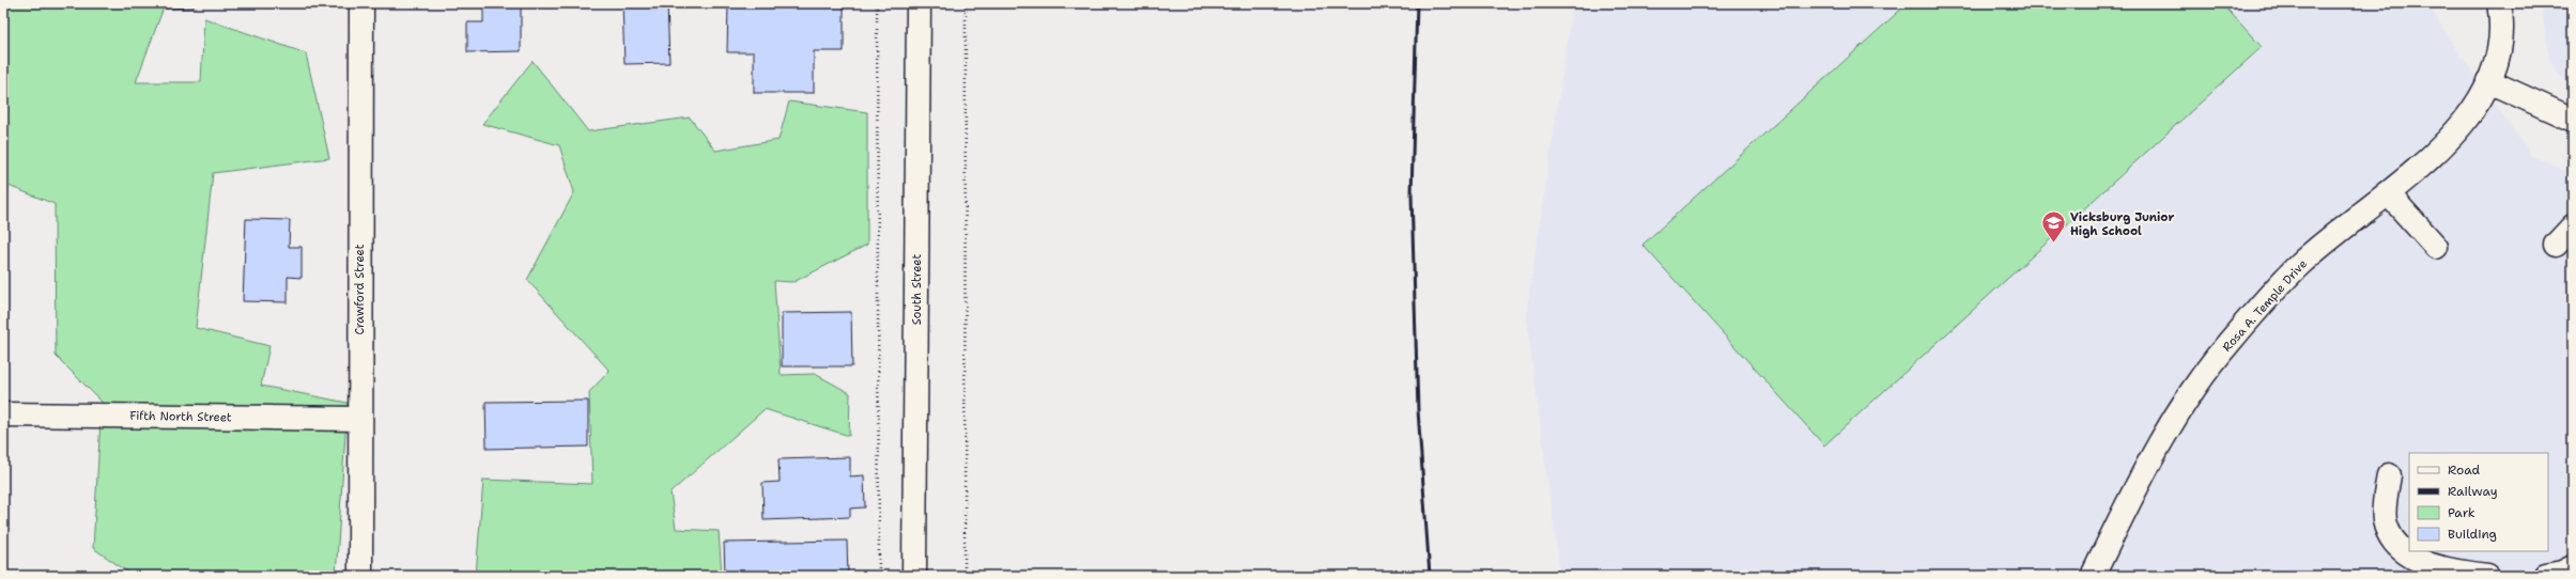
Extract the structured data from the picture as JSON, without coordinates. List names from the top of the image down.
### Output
{
  "streets": {
    "street": [
      "Crawford Street",
      "South Street",
      "Rosa A. Temple Drive",
      "Fifth North Street"
    ]
  },
  "crossings": [
    ["Crawford Street", "Fifth North Street"]
  ],
  "places": {
    "school or university": ["Vicksburg Junior High School"]
  },
  "legend": [
    "Road",
    "Railway",
    "Park",
    "Building"
  ]
}
